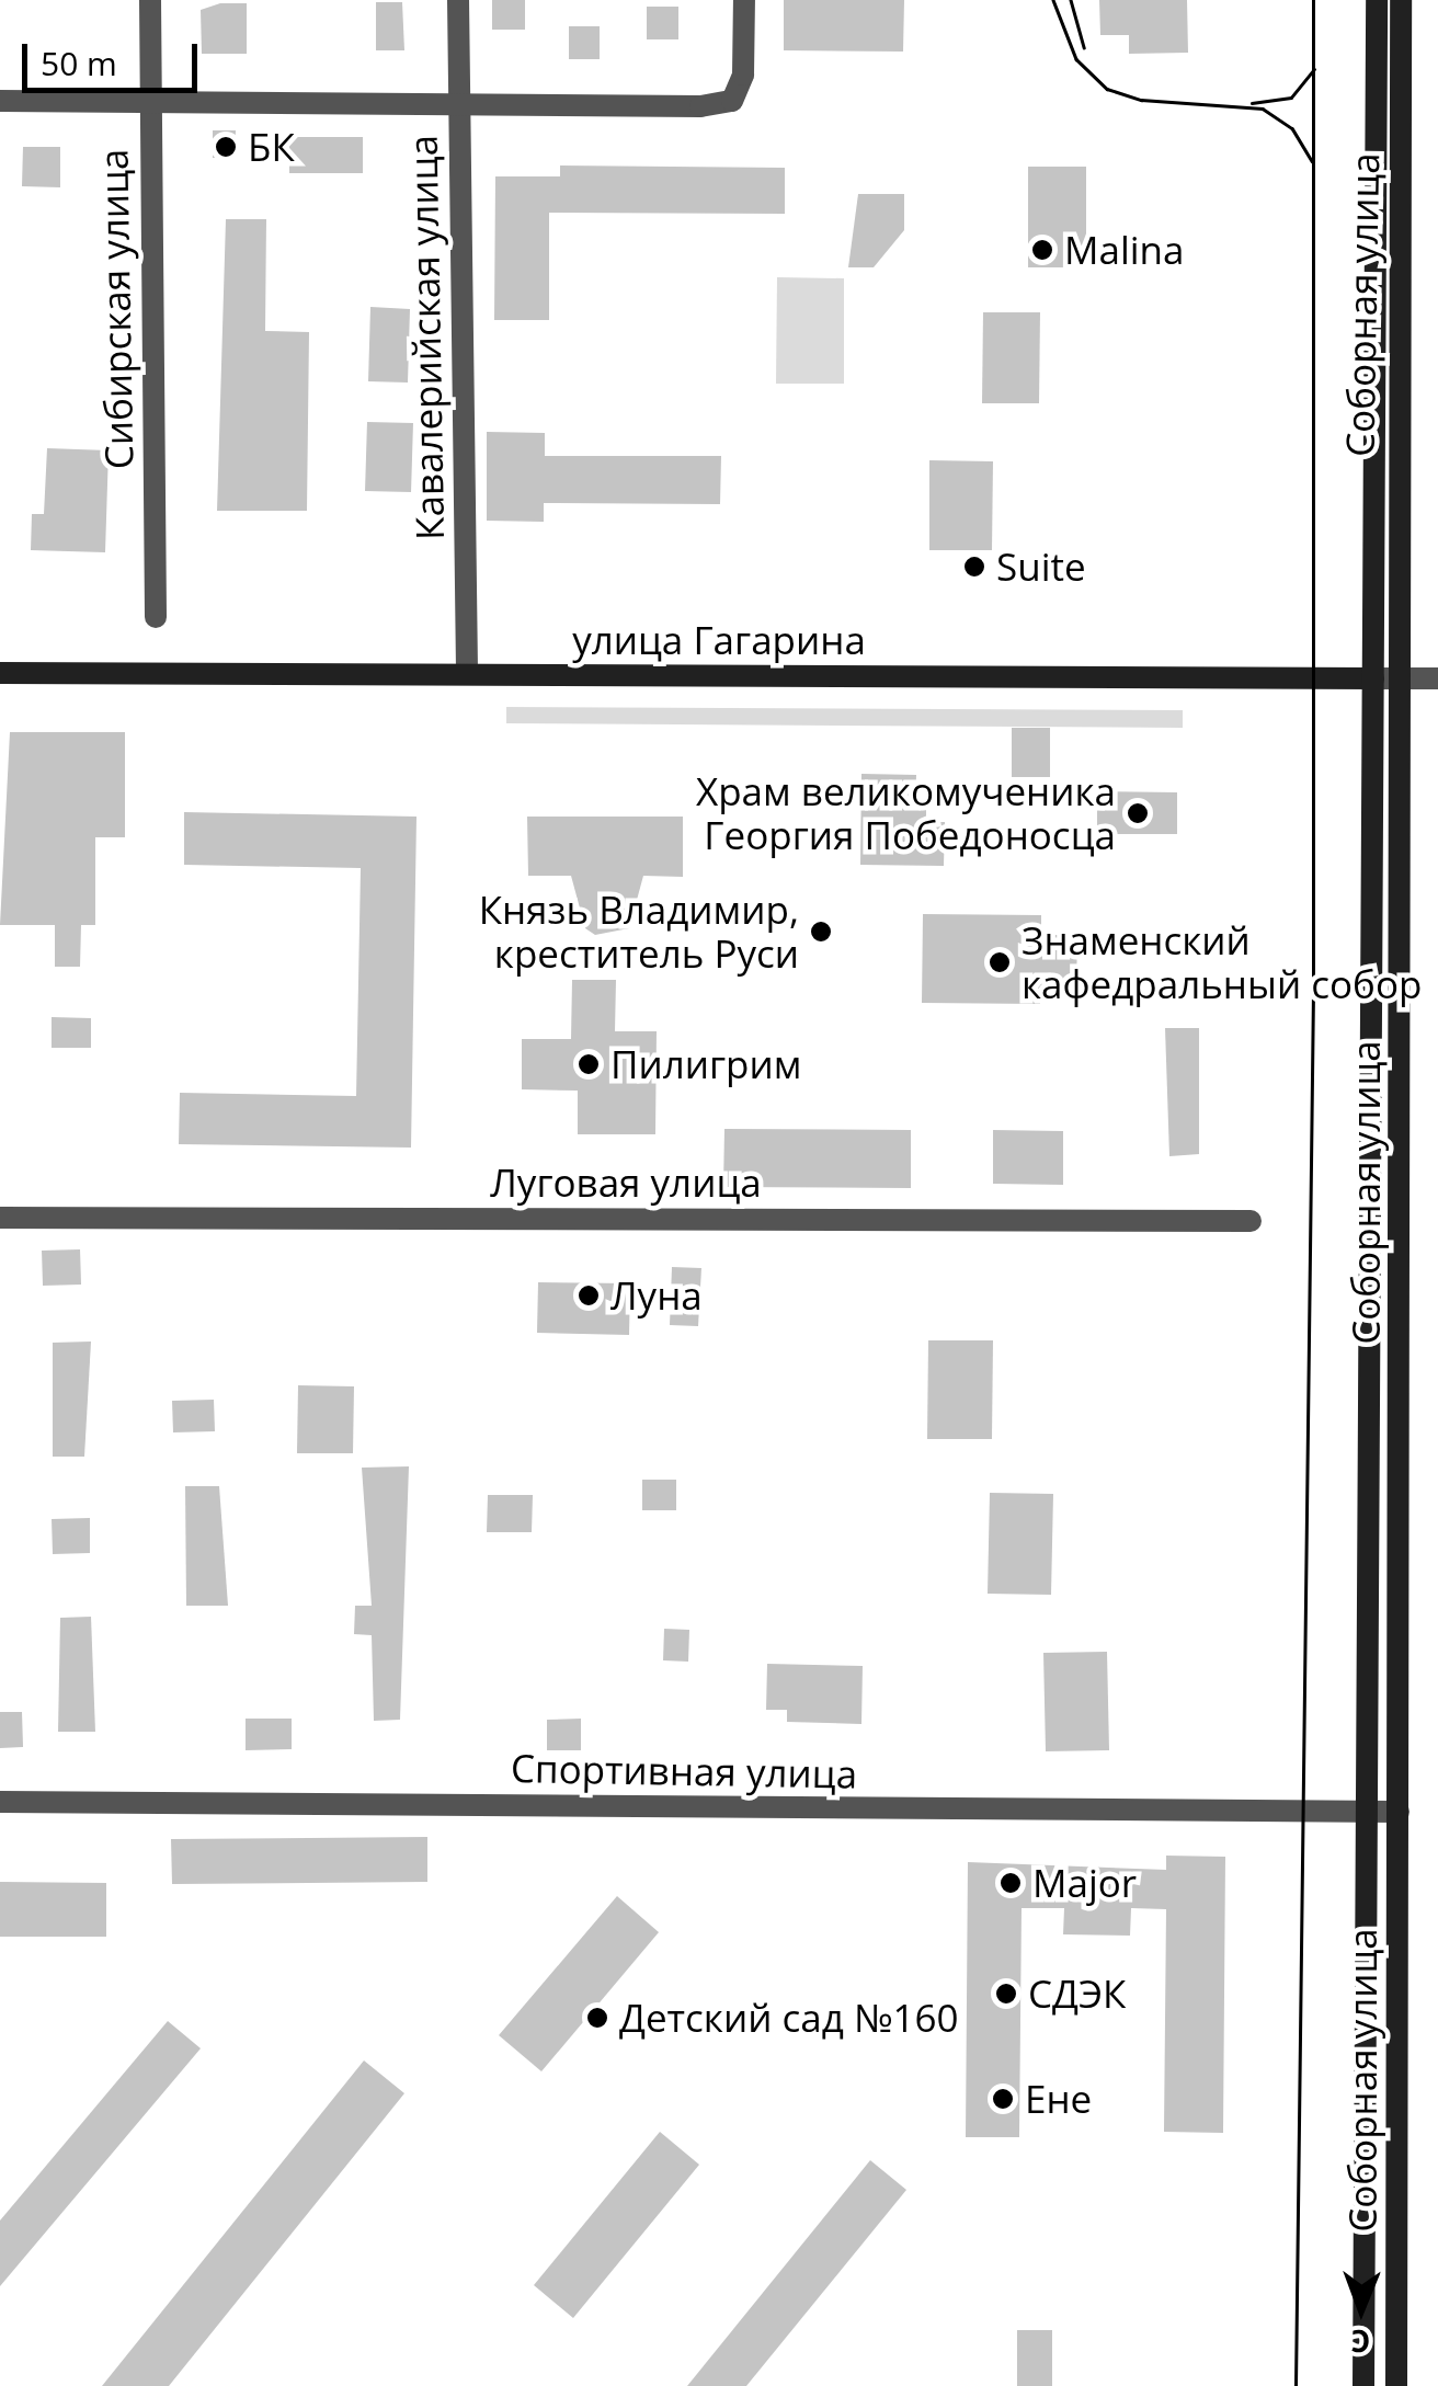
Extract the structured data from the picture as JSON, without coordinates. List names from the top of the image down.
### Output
{
  "streets": {
    "main road": ["Соборная улица", "улица Гагарина"],
    "street": [
      "Сибирская улица",
      "Кавалерийская улица",
      "Луговая улица",
      "Спортивная улица"
    ]
  },
  "crossings": [
    ["Соборная улица", "улица Гагарина"],
    ["Соборная улица", "Спортивная улица"],
    ["Кавалерийская улица", "улица Гагарина"]
  ],
  "places": [
    "БК",
    "Malina",
    "Suite",
    "Храм великомученика Георгия Победоносца",
    "Князь Владимир, креститель Руси",
    "Знаменский кафедральный собор",
    "Пилигрим",
    "Луна",
    "Major",
    "СДЭК",
    "Детский сад №160",
    "Ене"
  ],
  "scale_bar": "50 m",
  "north": "bottom"
}
